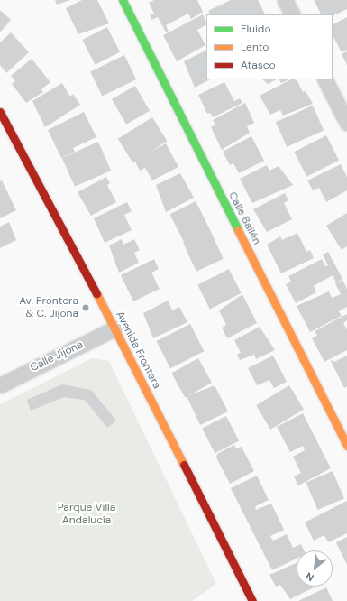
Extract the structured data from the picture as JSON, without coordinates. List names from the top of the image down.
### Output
{
  "streets": {
    "street": ["Calle Bailén", "Avenida Frontera", "Calle Jijona"]
  },
  "crossings": [
    ["Avenida Frontera", "Calle Jijona"]
  ],
  "parks": ["Parque Villa Andalucía"],
  "places": ["Av. Frontera & C. Jijona"],
  "legend": ["Fluido", "Lento", "Atasco"],
  "north": "bottom left"
}
